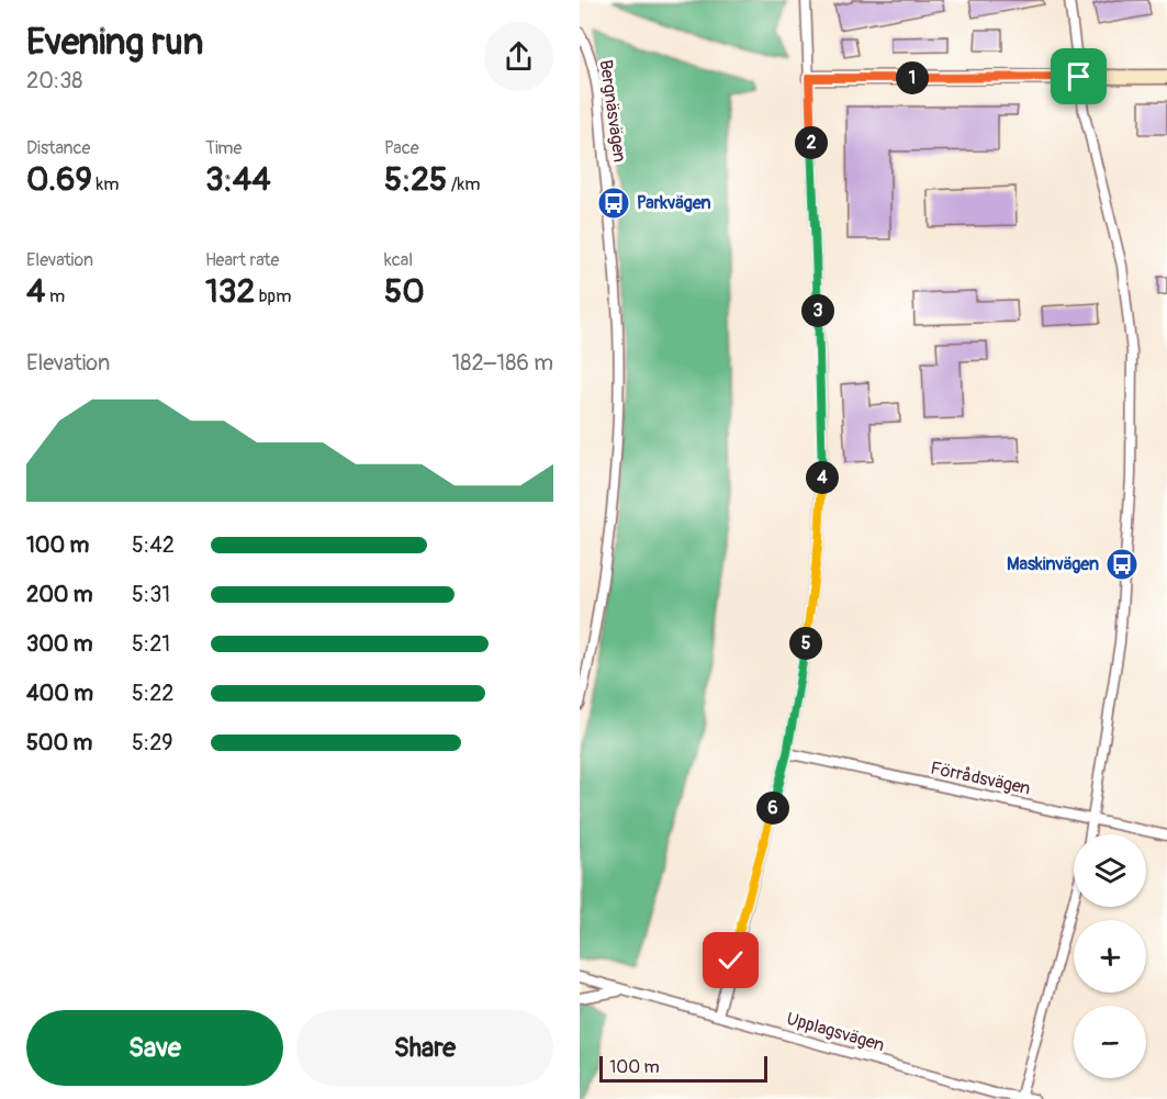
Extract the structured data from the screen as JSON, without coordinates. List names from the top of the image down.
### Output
{
  "streets": {
    "street": ["Bergnäsvägen", "Förrådsvägen", "Upplagsvägen"]
  },
  "places": {
    "bus stop": ["Parkvägen", "Maskinvägen"]
  },
  "scale_bar": "100 m",
  "page": {
    "heading": ["Evening run", "20:38"],
    "pins": [
      "1",
      "2",
      "3",
      "4",
      "5",
      "6"
    ],
    "stats": [
      ["Distance", "0.69 km"],
      ["Time", "3:44"],
      ["Pace", "5:25 /km"],
      ["Elevation", "4 m"],
      ["Heart rate", "132 bpm"],
      ["kcal", "50"]
    ],
    "chart": ["Elevation", "182–186 m"],
    "list": [
      {
        "name": "100 m",
        "note": "5:42"
      },
      {
        "name": "200 m",
        "note": "5:31"
      },
      {
        "name": "300 m",
        "note": "5:21"
      },
      {
        "name": "400 m",
        "note": "5:22"
      },
      {
        "name": "500 m",
        "note": "5:29"
      }
    ],
    "map_buttons": ["+", "−"],
    "buttons": ["Save", "Share"],
    "scale": "100 m"
  }
}
